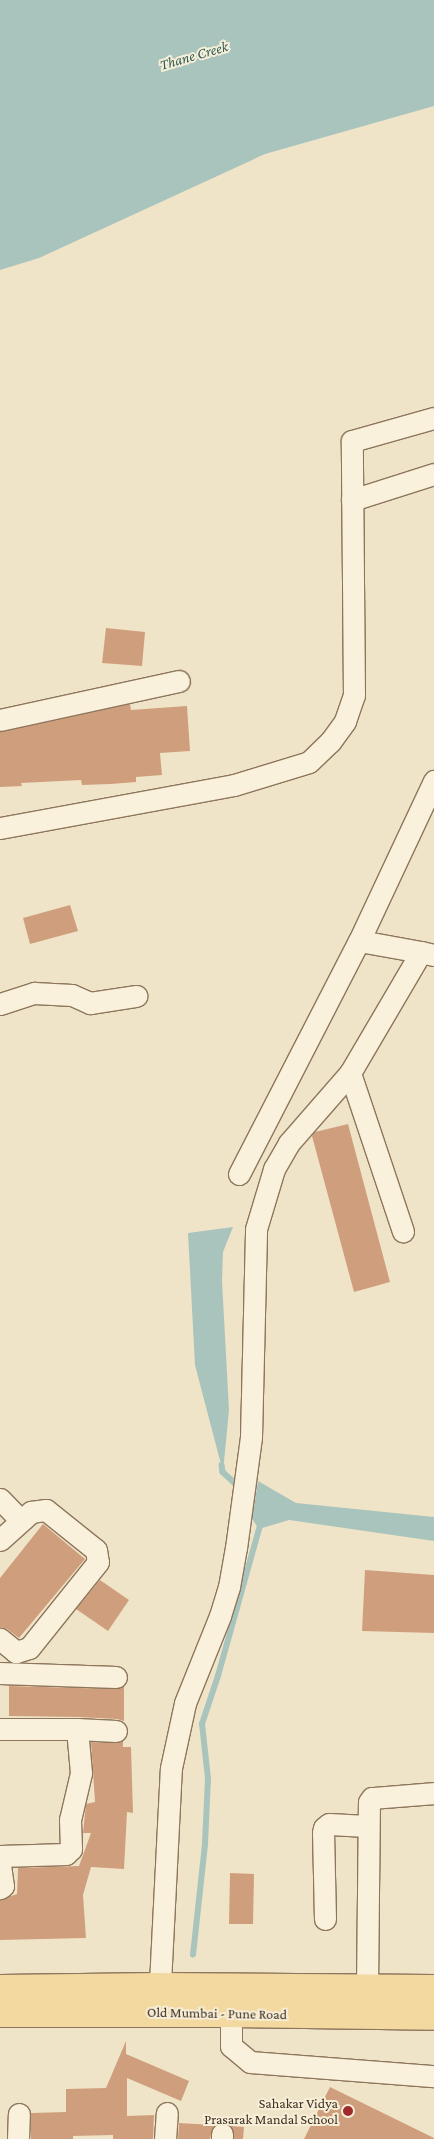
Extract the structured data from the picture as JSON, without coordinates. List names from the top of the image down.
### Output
{
  "streets": {
    "main road": ["Old Mumbai - Pune Road"]
  },
  "water": ["Thane Creek"],
  "places": ["Sahakar Vidya Prasarak Mandal School"]
}
